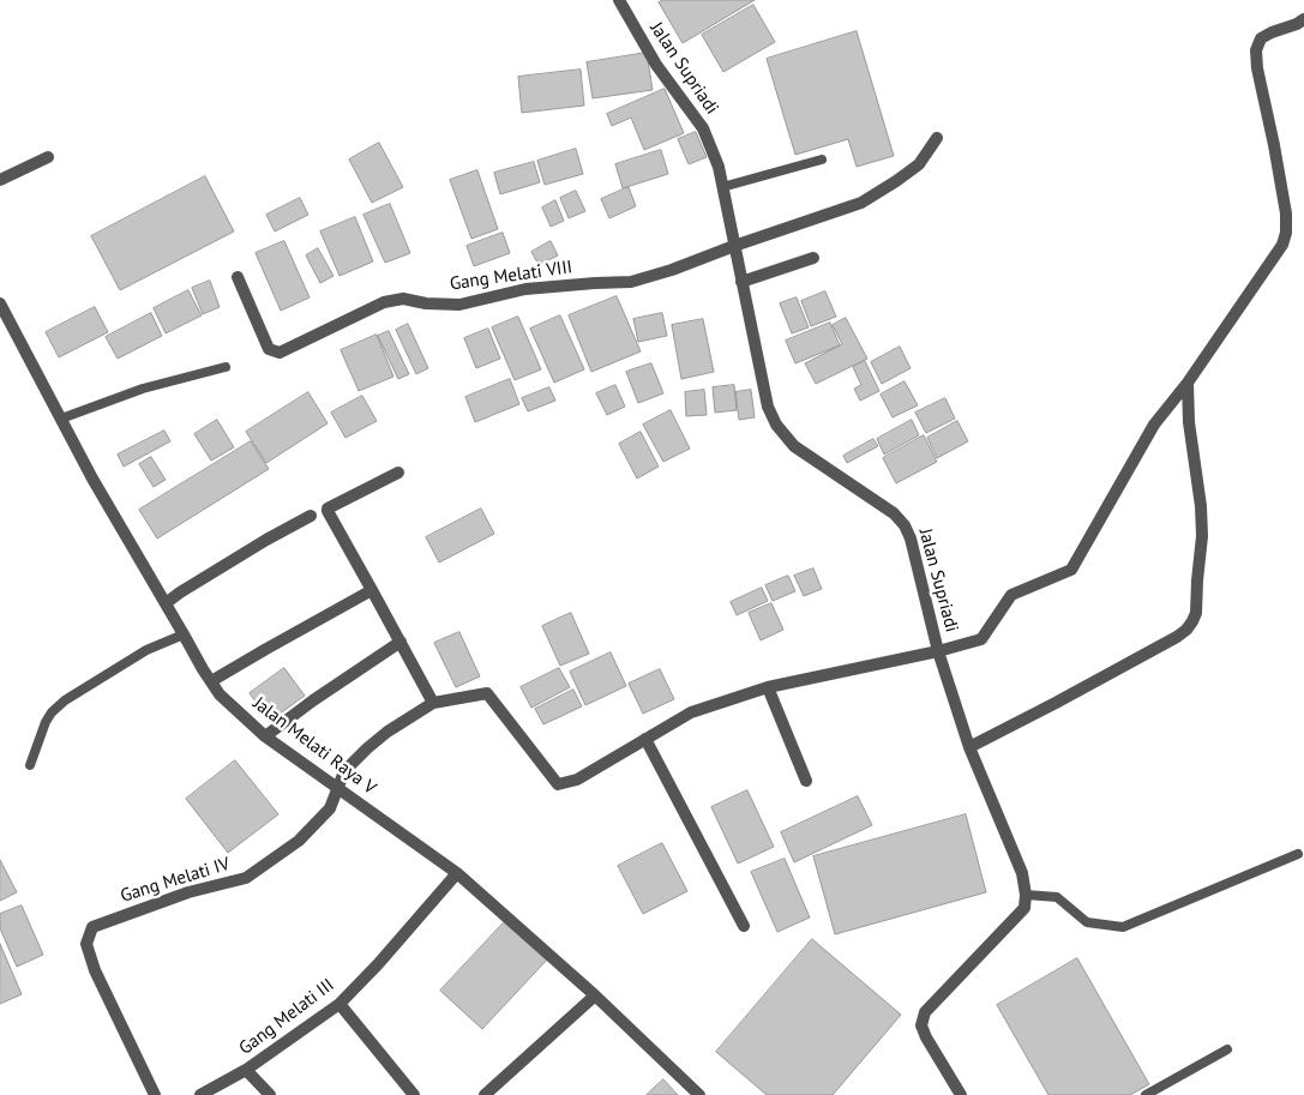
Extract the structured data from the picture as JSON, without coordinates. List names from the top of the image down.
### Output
{
  "streets": {
    "street": [
      "Jalan Supriadi",
      "Gang Melati VIII",
      "Jalan Melati Raya V",
      "Gang Melati IV",
      "Gang Melati III"
    ]
  },
  "crossings": [
    ["Jalan Supriadi", "Gang Melati VIII"],
    ["Jalan Melati Raya V", "Gang Melati IV"],
    ["Jalan Melati Raya V", "Gang Melati III"]
  ]
}
